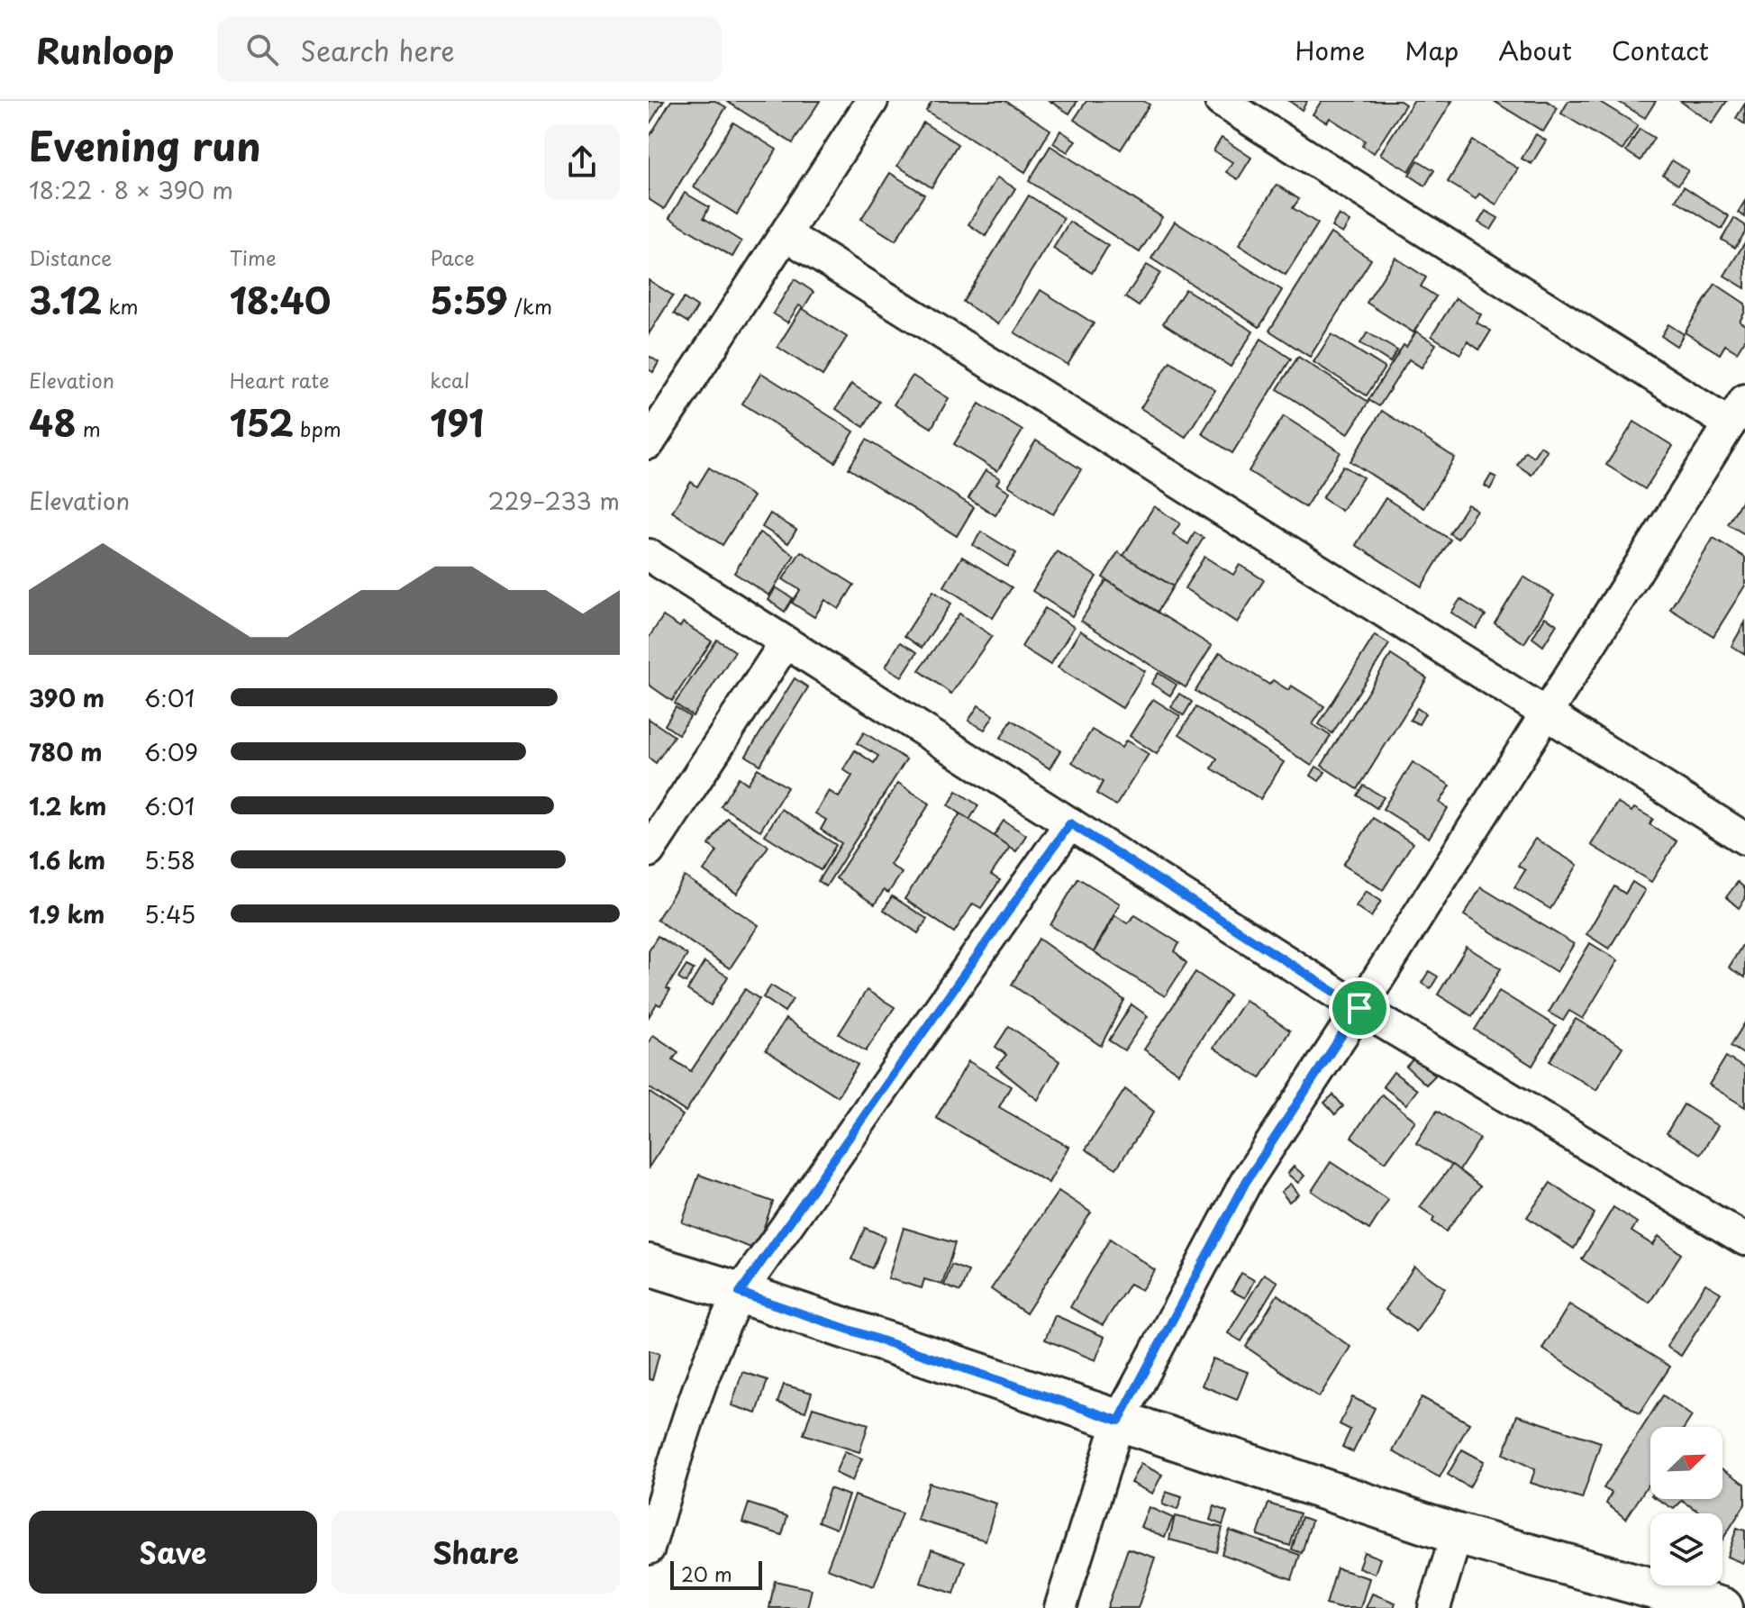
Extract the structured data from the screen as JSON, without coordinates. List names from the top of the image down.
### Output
{
  "scale_bar": "20 m",
  "north": "top right",
  "page": {
    "header": "Runloop",
    "search": "Search here",
    "nav": [
      "Home",
      "Map",
      "About",
      "Contact"
    ],
    "heading": ["Evening run", "18:22 · 8 × 390 m"],
    "stats": [
      ["Distance", "3.12 km"],
      ["Time", "18:40"],
      ["Pace", "5:59 /km"],
      ["Elevation", "48 m"],
      ["Heart rate", "152 bpm"],
      ["kcal", "191"]
    ],
    "chart": ["Elevation", "229–233 m"],
    "list": [
      {
        "name": "390 m",
        "note": "6:01"
      },
      {
        "name": "780 m",
        "note": "6:09"
      },
      {
        "name": "1.2 km",
        "note": "6:01"
      },
      {
        "name": "1.6 km",
        "note": "5:58"
      },
      {
        "name": "1.9 km",
        "note": "5:45"
      }
    ],
    "buttons": ["Save", "Share"],
    "scale": "20 m"
  }
}
